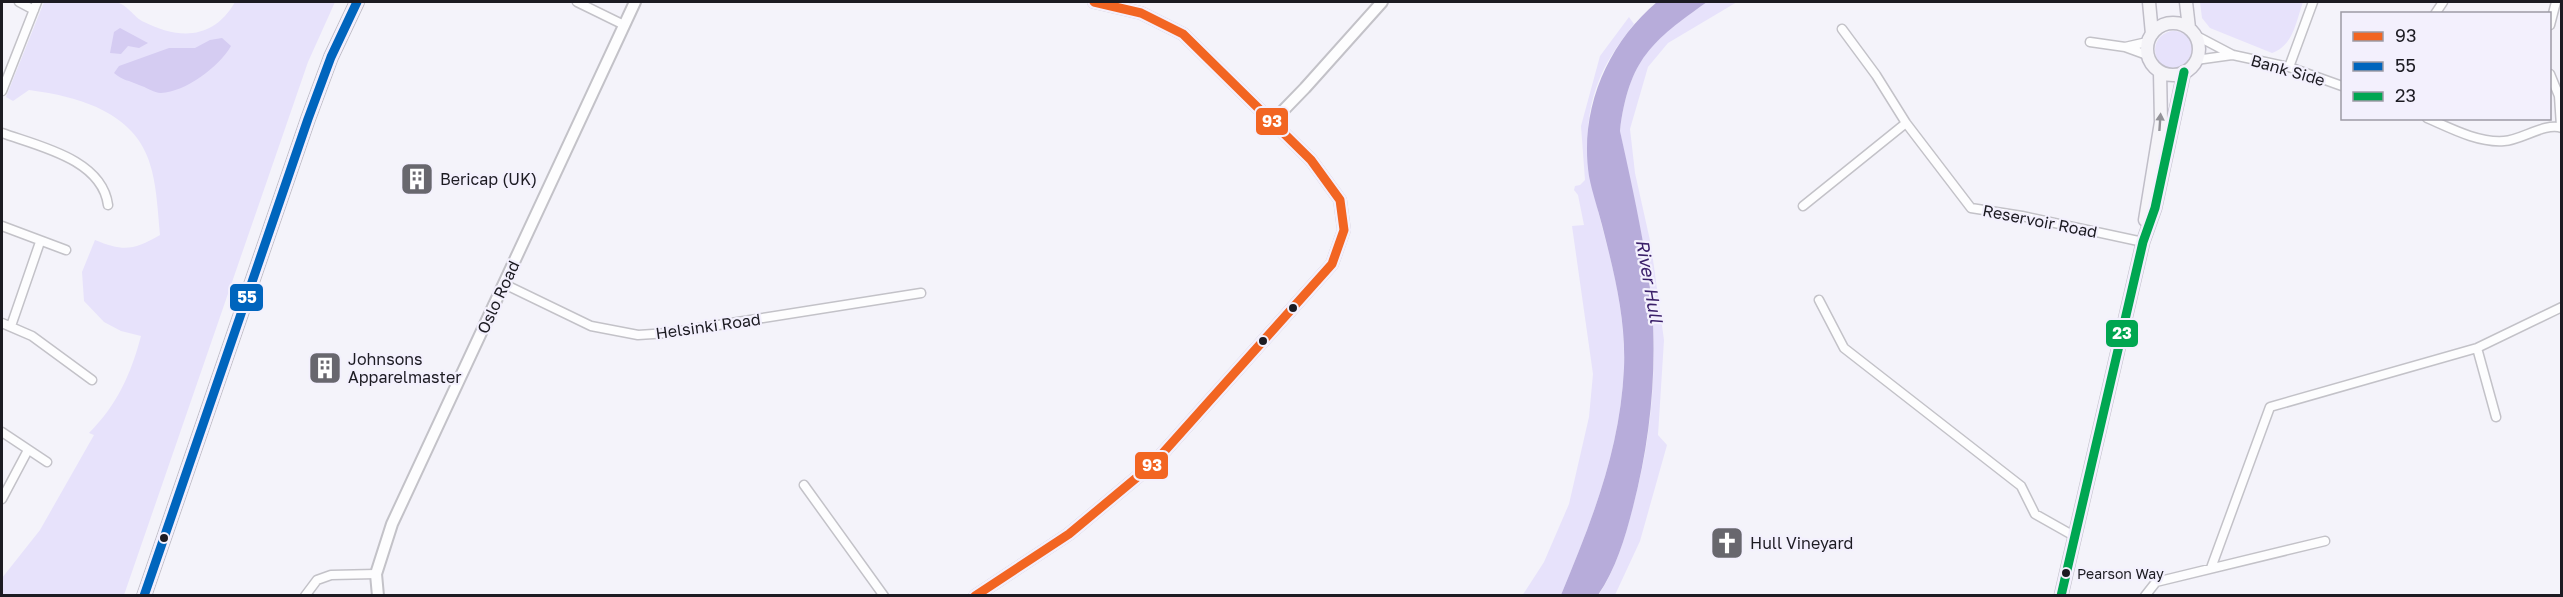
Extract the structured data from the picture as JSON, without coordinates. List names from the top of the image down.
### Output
{
  "streets": {
    "street": [
      "Bank Side",
      "Reservoir Road",
      "Oslo Road",
      "Helsinki Road"
    ]
  },
  "crossings": [
    ["Oslo Road", "Helsinki Road"]
  ],
  "water": ["River Hull"],
  "places": {
    "building": ["Bericap (UK)", "Johnsons Apparelmaster"],
    "church": ["Hull Vineyard"],
    "other": ["Pearson Way"]
  },
  "lines": ["transit line 93", "transit line 55", "transit line 23"],
  "legend": ["93", "55", "23"]
}
